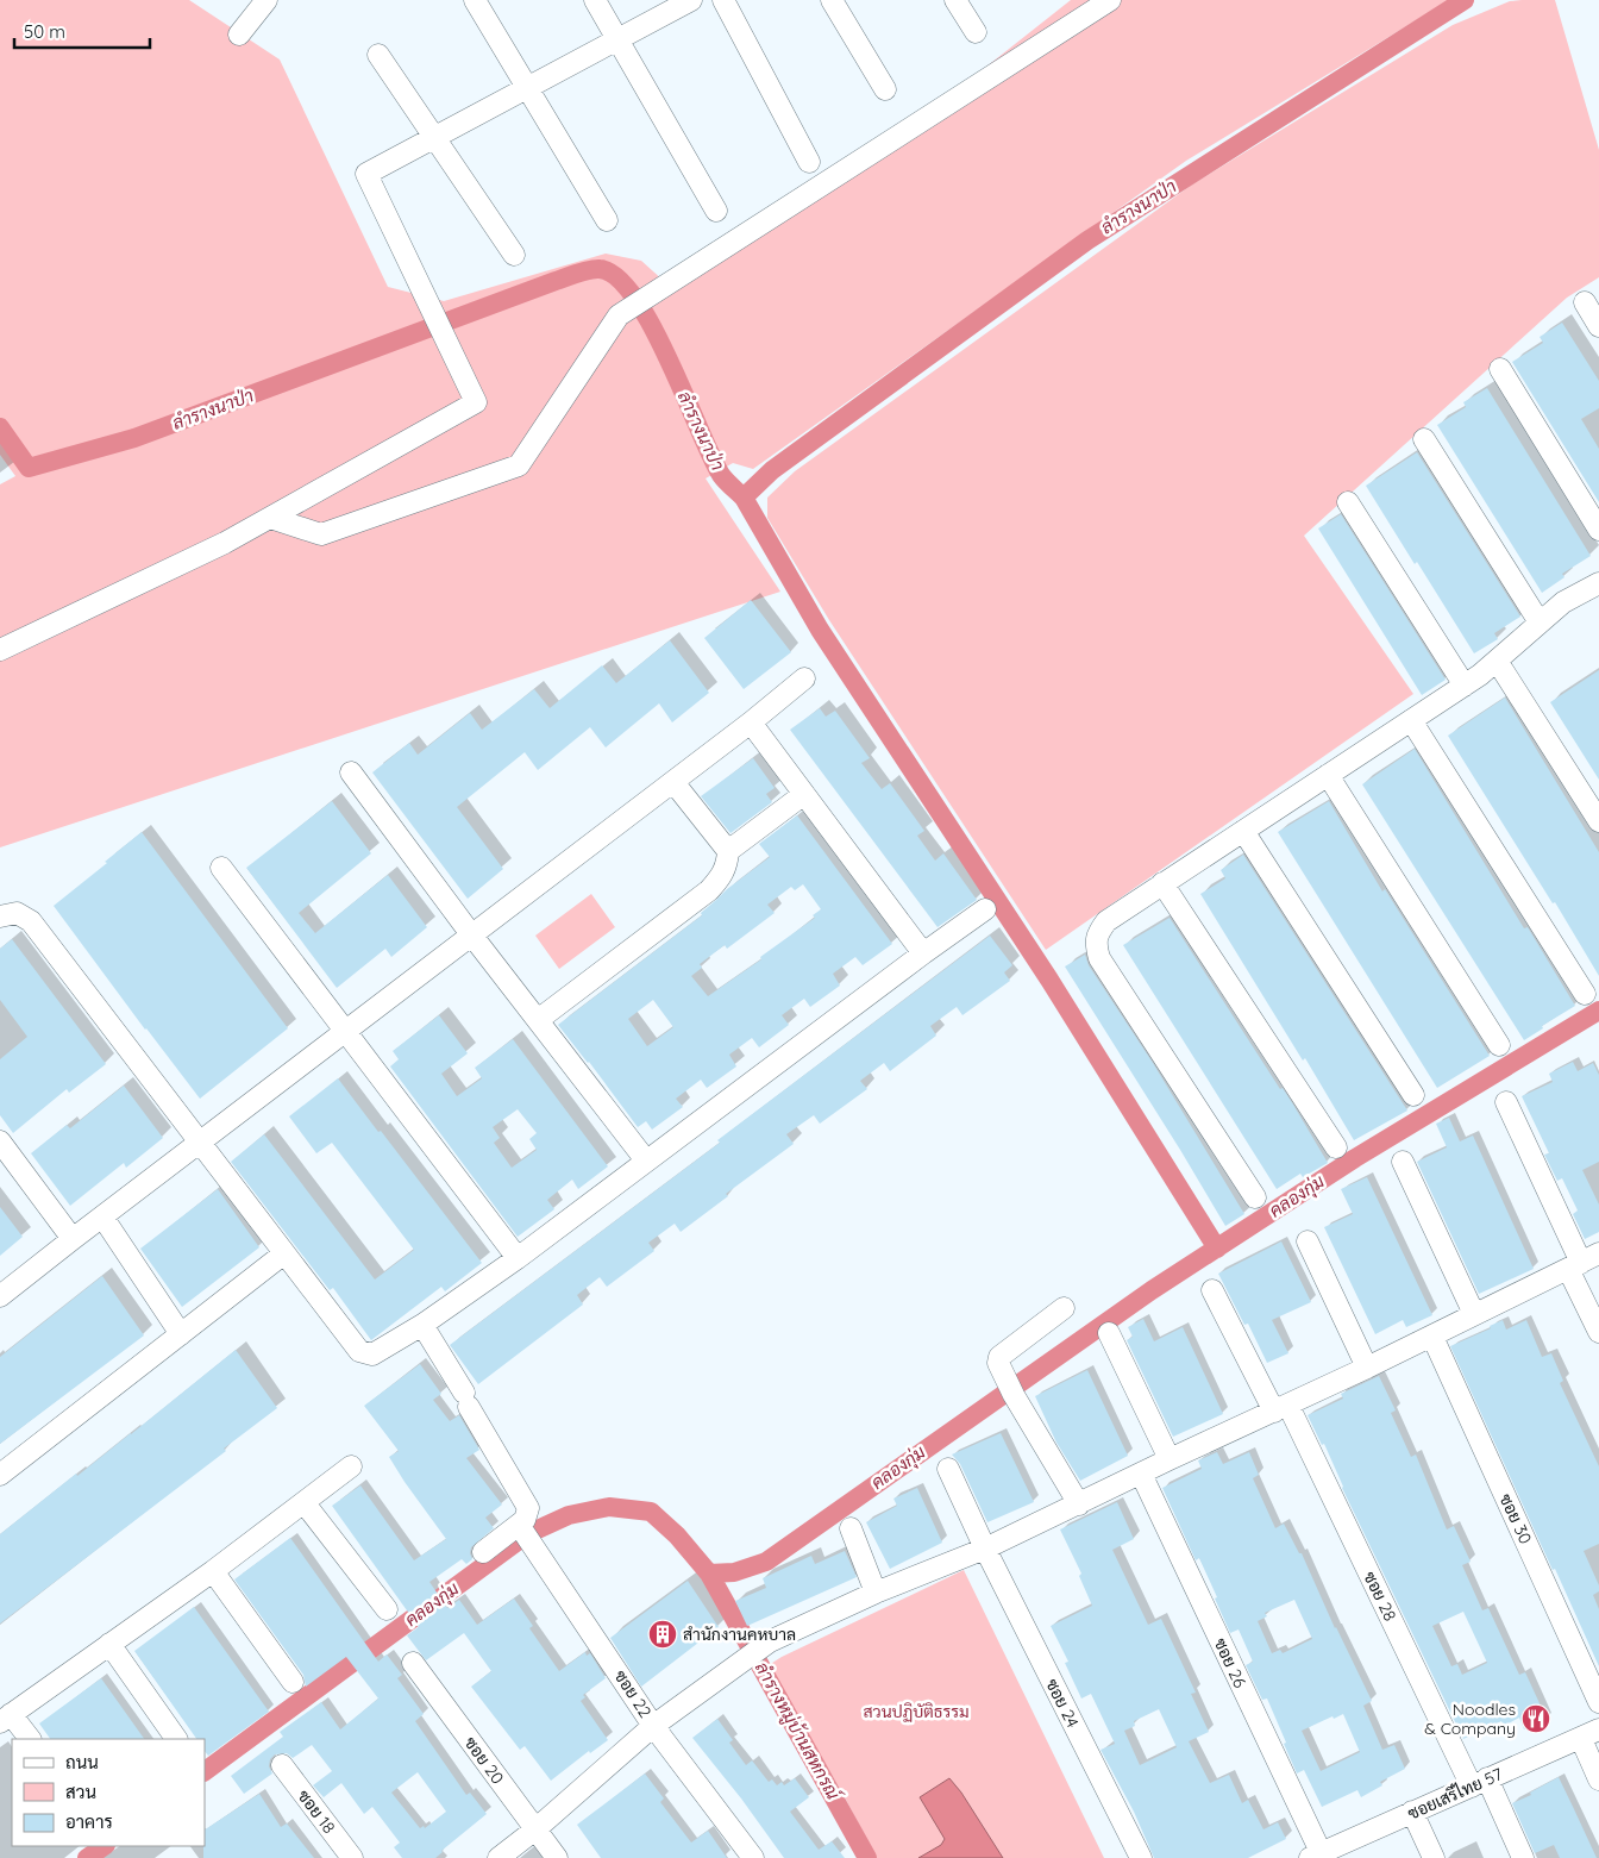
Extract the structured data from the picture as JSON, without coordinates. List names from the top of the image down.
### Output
{
  "streets": {
    "street": [
      "ซอย 30",
      "ซอย 28",
      "ซอย 26",
      "ซอย 22",
      "ซอย 24",
      "ซอย 20",
      "ซอยเสรีไทย 57",
      "ซอย 18"
    ]
  },
  "crossings": [
    ["ซอย 28", "ซอยเสรีไทย 57"],
    ["ซอย 26", "ซอยเสรีไทย 57"]
  ],
  "water": ["ลำรางนาป่า", "คลองกุ่ม", "ลำรางหมู่บ้านสหกรณ์"],
  "parks": ["สวนปฏิบัติธรรม"],
  "places": {
    "building": ["สำนักงานคหบาล"],
    "restaurant": ["Noodles & Company"]
  },
  "legend": ["ถนน", "สวน", "อาคาร"],
  "scale_bar": "50 m"
}
